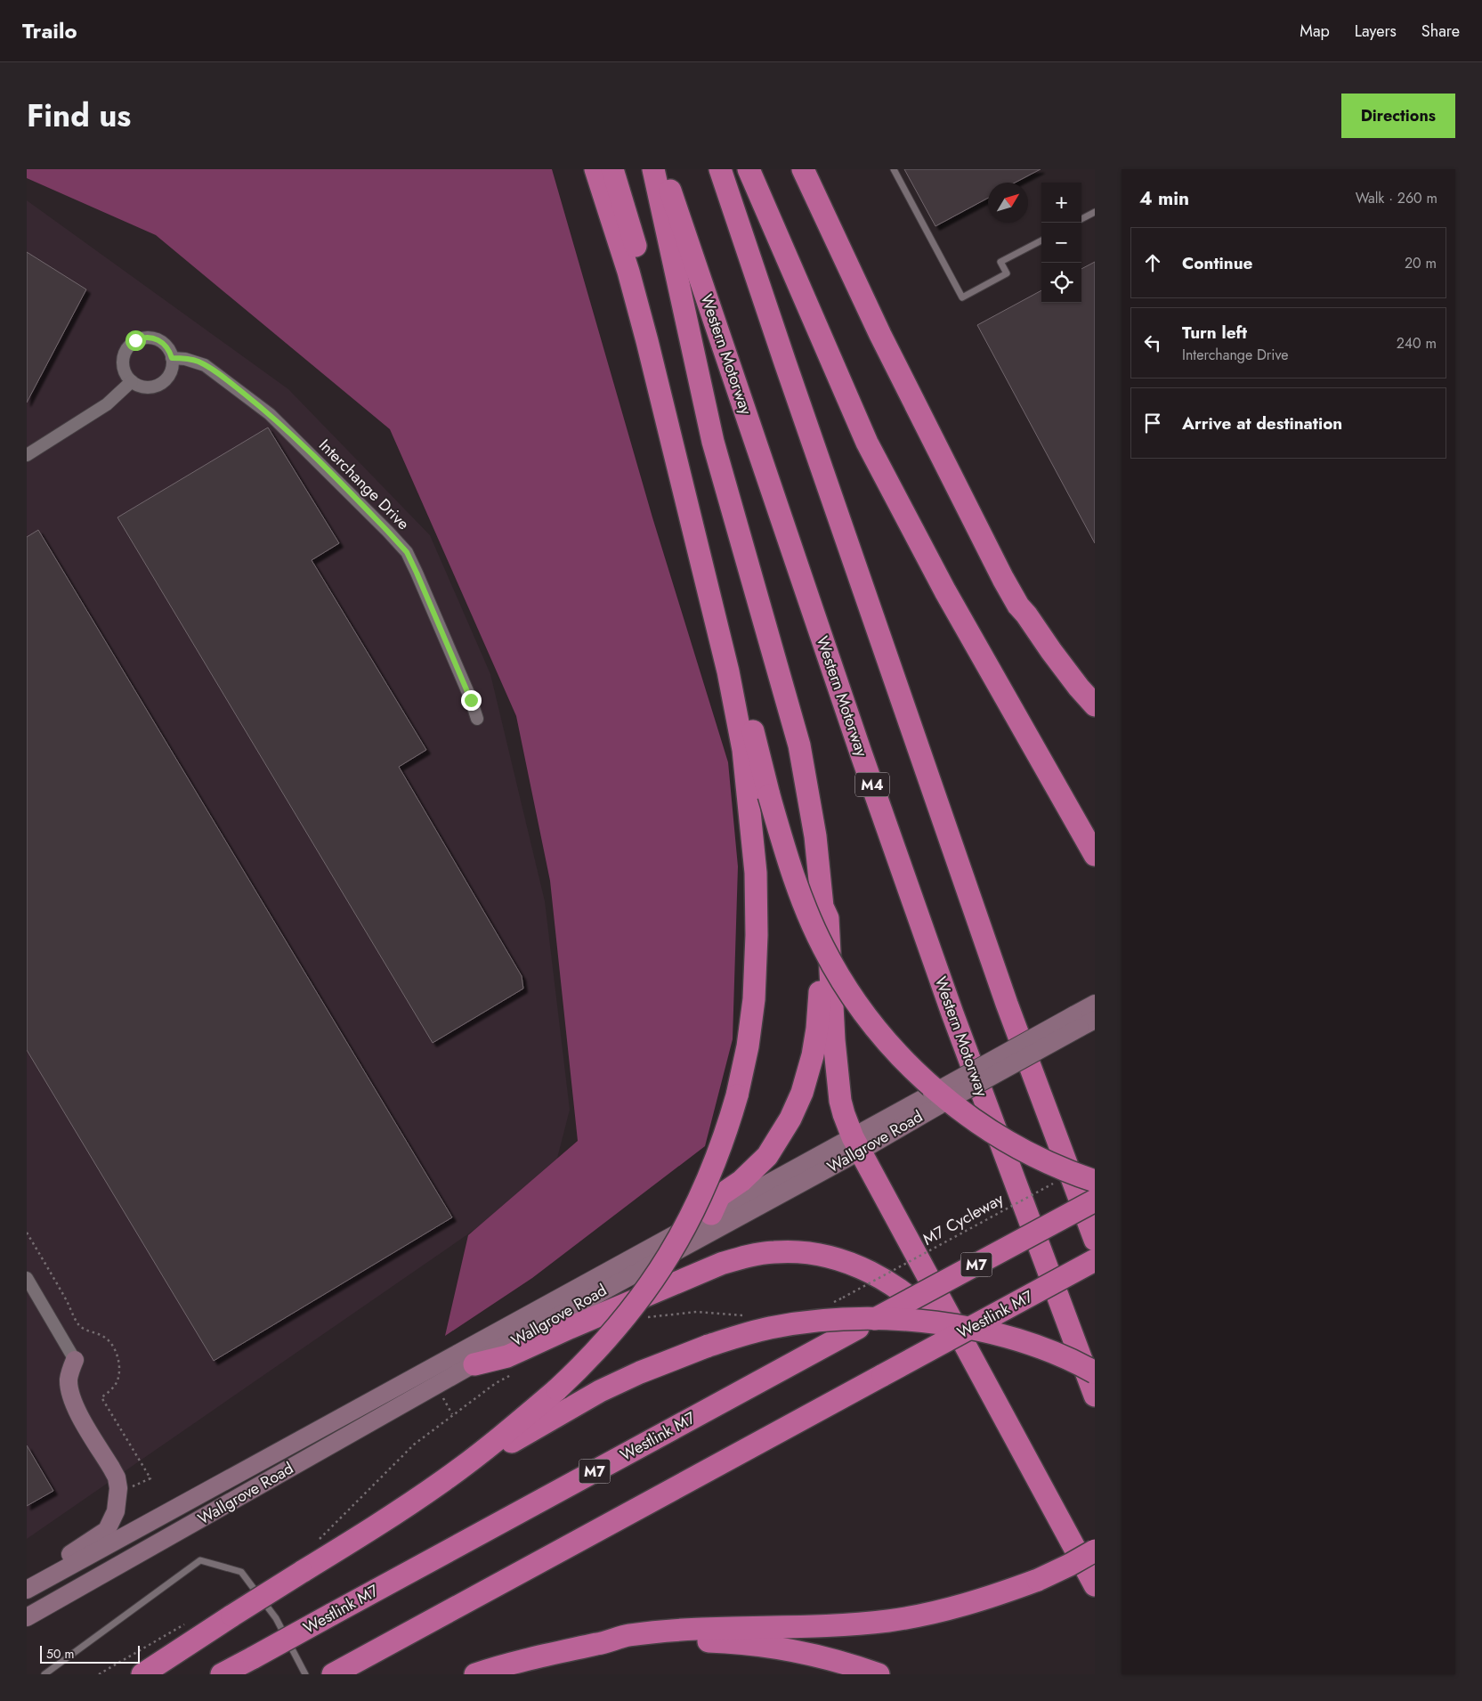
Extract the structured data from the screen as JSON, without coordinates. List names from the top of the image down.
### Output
{
  "streets": {
    "highway": [
      "Western Motorway",
      "M4",
      "M7",
      "Westlink M7"
    ],
    "main road": ["Wallgrove Road"],
    "street": ["Interchange Drive"],
    "path": ["M7 Cycleway"]
  },
  "scale_bar": "50 m",
  "north": "top right",
  "page": {
    "header": "Trailo",
    "nav": ["Map", "Layers", "Share"],
    "title": "Find us",
    "buttons": "Directions",
    "heading": ["4 min", "Walk · 260 m"],
    "map_buttons": ["+", "−"],
    "list": [
      ["Continue", "20 m"],
      ["Turn left", "Interchange Drive", "240 m"],
      "Arrive at destination"
    ],
    "scale": "50 m"
  }
}
